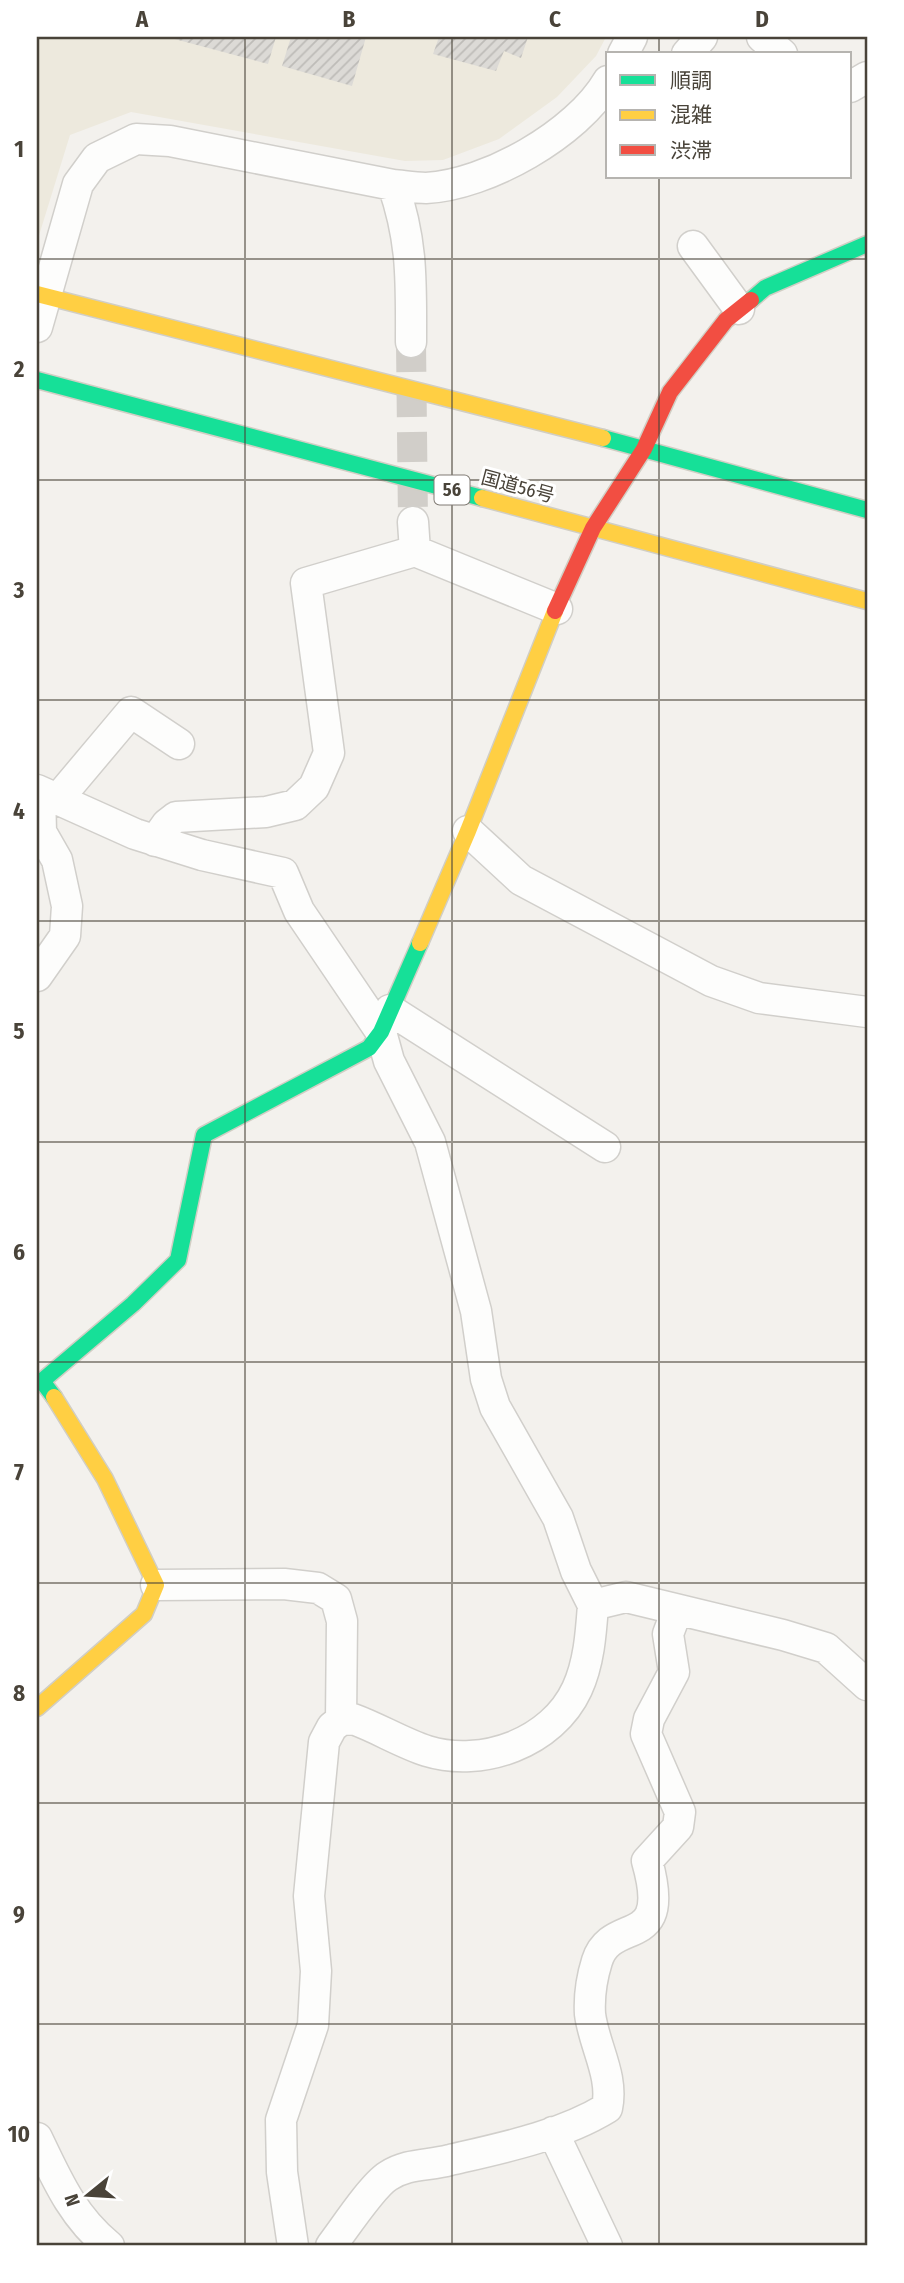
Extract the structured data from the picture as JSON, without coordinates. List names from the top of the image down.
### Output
{
  "streets": {
    "main road": ["国道56号", "56"]
  },
  "legend": ["順調", "混雑", "渋滞"],
  "north": "left",
  "grid": {
    "columns": [
      "A",
      "B",
      "C",
      "D"
    ],
    "rows": [
      "1",
      "2",
      "3",
      "4",
      "5",
      "6",
      "7",
      "8",
      "9",
      "10"
    ]
  }
}
